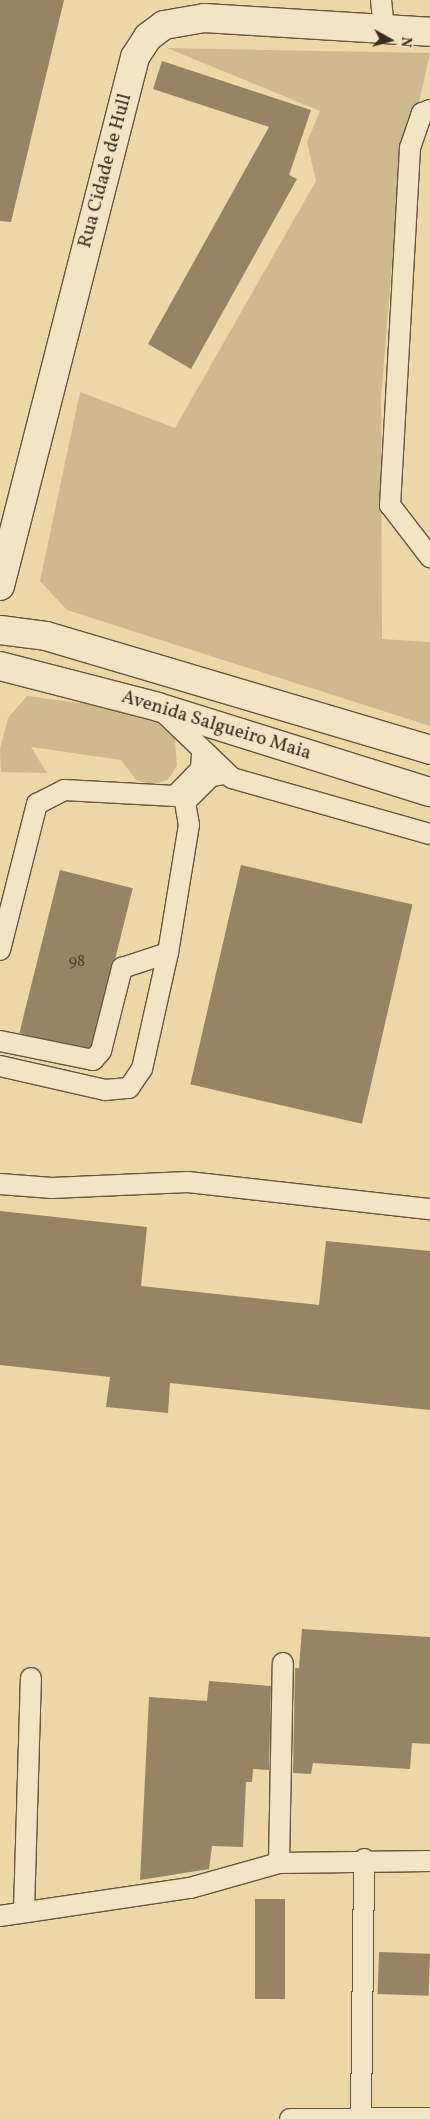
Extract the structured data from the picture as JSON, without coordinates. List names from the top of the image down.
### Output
{
  "streets": {
    "street": ["Rua Cidade de Hull", "Avenida Salgueiro Maia"]
  },
  "house_numbers": ["98"],
  "north": "right"
}
